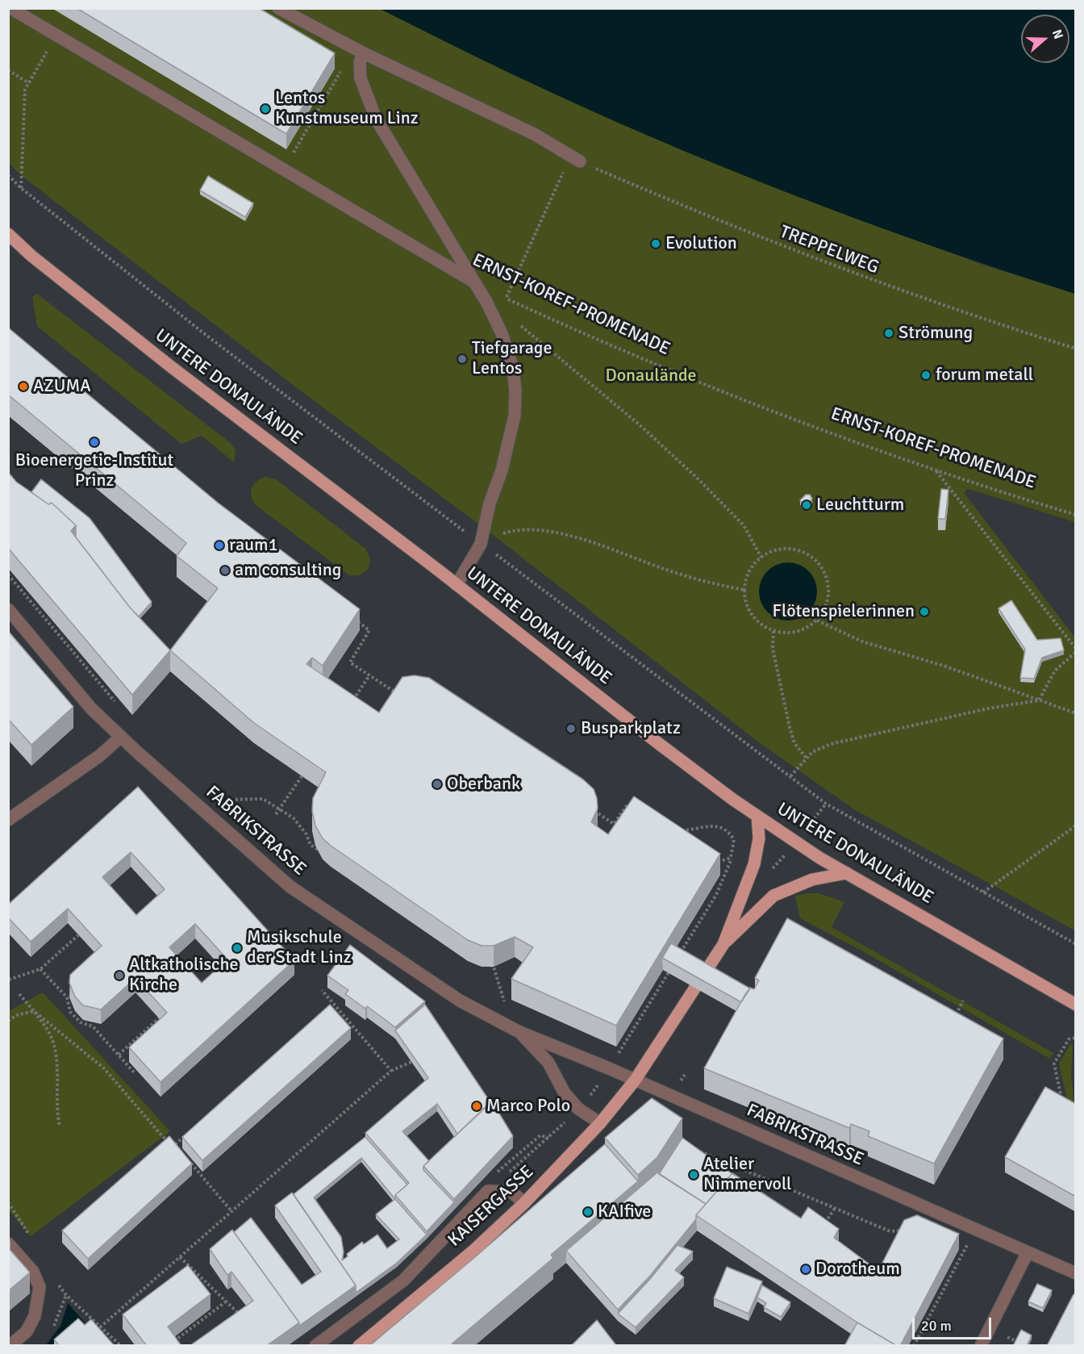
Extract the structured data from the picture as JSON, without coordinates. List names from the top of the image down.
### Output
{
  "streets": {
    "main road": ["UNTERE DONAULÄNDE", "KAISERGASSE"],
    "street": ["ERNST-KOREF-PROMENADE", "FABRIKSTRASSE"],
    "path": ["TREPPELWEG"]
  },
  "crossings": [
    ["FABRIKSTRASSE", "KAISERGASSE"]
  ],
  "parks": ["Donaulände"],
  "places": [
    "Lentos Kunstmuseum Linz",
    "Evolution",
    "Strömung",
    "Tiefgarage Lentos",
    "forum metall",
    "AZUMA",
    "Bioenergetic-Institut Prinz",
    "Leuchtturm",
    "raum1",
    "am consulting",
    "Flötenspielerinnen",
    "Busparkplatz",
    "Oberbank",
    "Musikschule der Stadt Linz",
    "Altkatholische Kirche",
    "Marco Polo",
    "Atelier Nimmervoll",
    "KAIfive",
    "Dorotheum"
  ],
  "scale_bar": "20 m",
  "north": "right"
}
